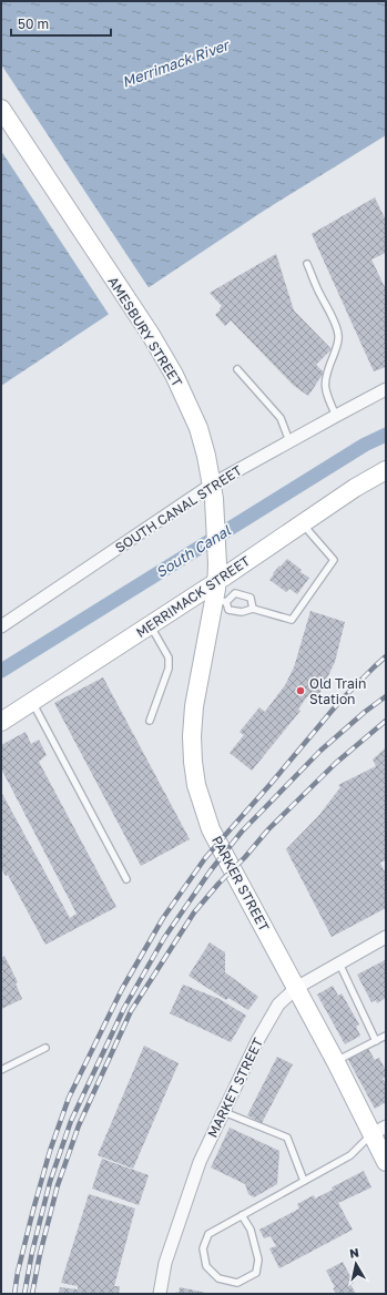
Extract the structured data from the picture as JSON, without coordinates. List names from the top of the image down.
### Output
{
  "streets": {
    "main road": ["AMESBURY STREET", "MERRIMACK STREET", "PARKER STREET"],
    "street": ["SOUTH CANAL STREET", "MARKET STREET"]
  },
  "crossings": [
    ["AMESBURY STREET", "SOUTH CANAL STREET"],
    ["AMESBURY STREET", "MERRIMACK STREET"],
    ["AMESBURY STREET", "PARKER STREET"],
    ["MERRIMACK STREET", "PARKER STREET"],
    ["PARKER STREET", "MARKET STREET"]
  ],
  "water": ["Merrimack River", "South Canal"],
  "places": ["Old Train Station"],
  "scale_bar": "50 m",
  "north": "top"
}
